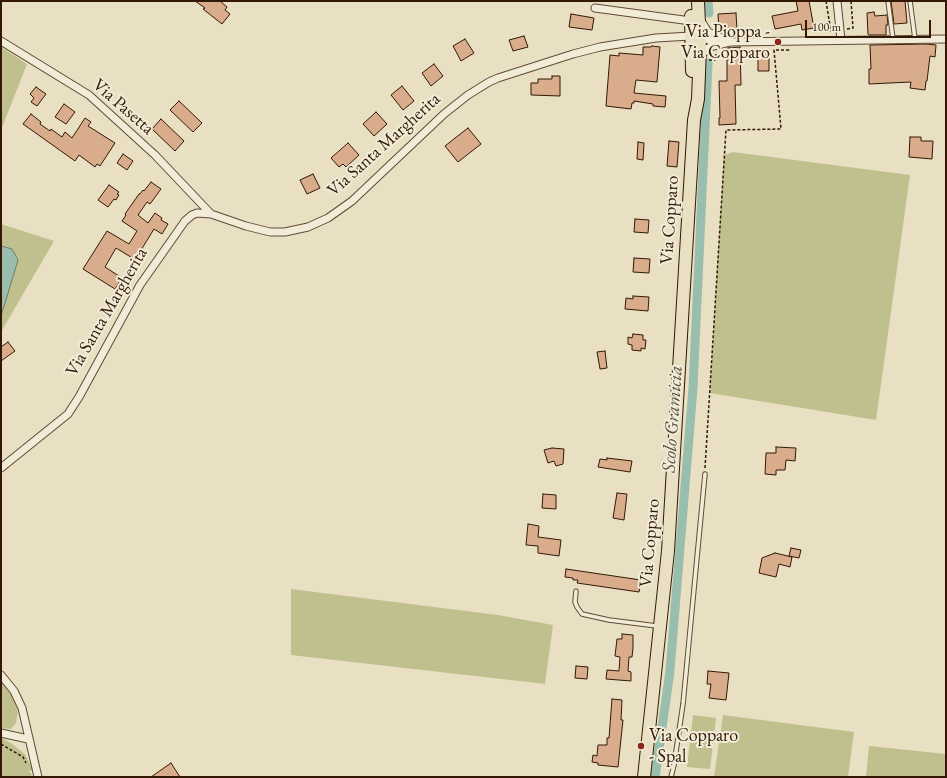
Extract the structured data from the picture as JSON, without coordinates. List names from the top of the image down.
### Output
{
  "streets": {
    "main road": ["Via Copparo"],
    "street": ["Via Pasetta", "Via Santa Margherita"]
  },
  "crossings": [
    ["Via Pasetta", "Via Santa Margherita"],
    ["Via Santa Margherita", "Via Copparo"]
  ],
  "water": ["Scolo Gramicia"],
  "places": ["Via Pioppa - Via Copparo", "Via Copparo - Spal"],
  "scale_bar": "100 m"
}
